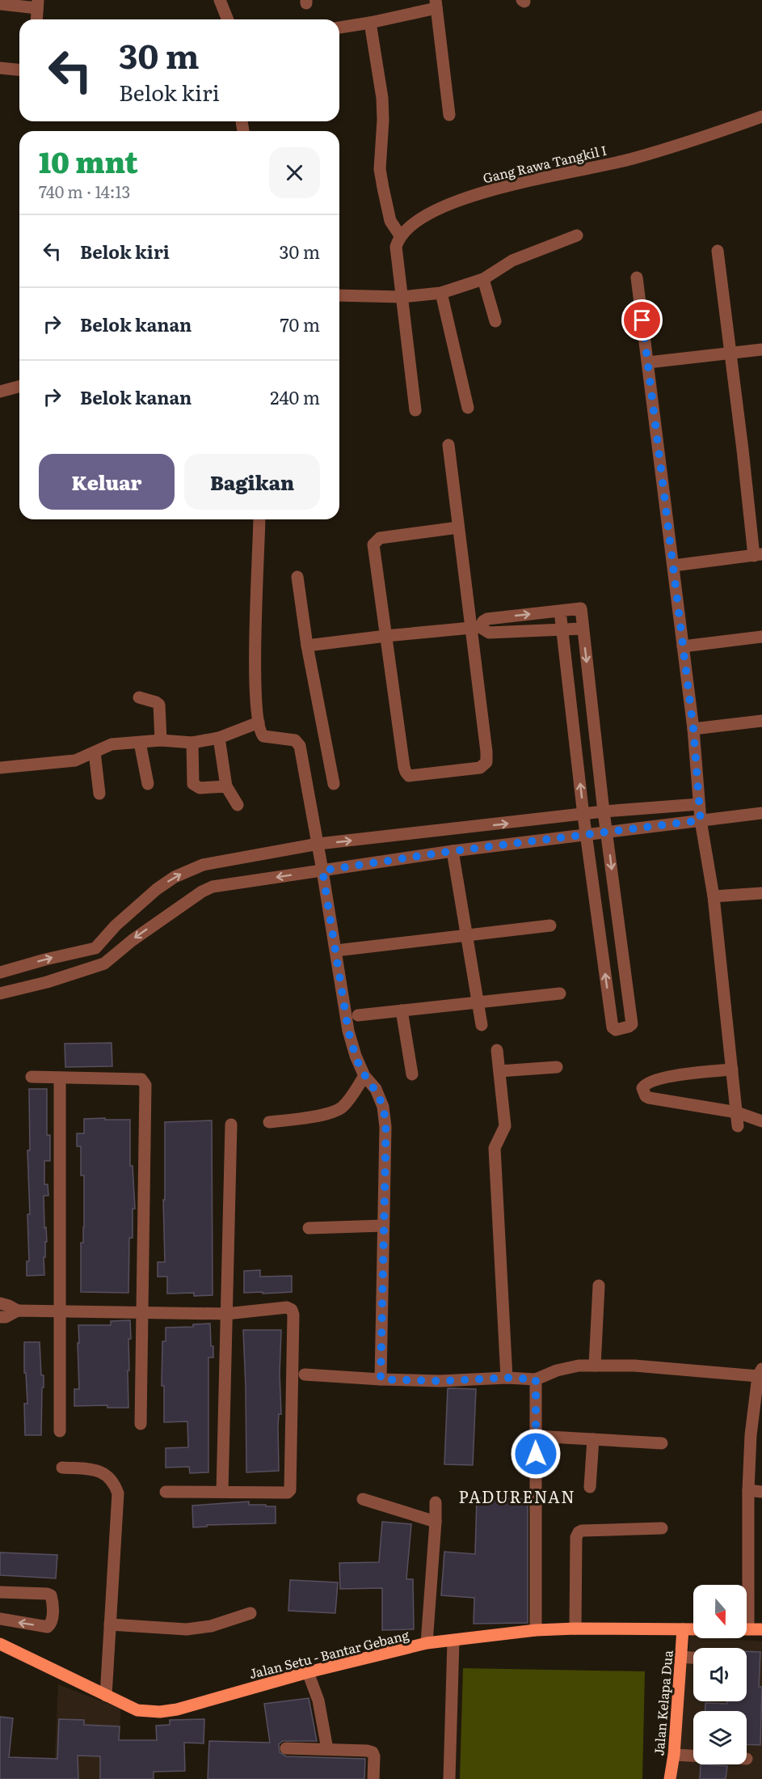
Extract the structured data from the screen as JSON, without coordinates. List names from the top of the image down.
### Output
{
  "streets": {
    "main road": ["Jalan Setu - Bantar Gebang", "Jalan Kelapa Dua"],
    "street": ["Gang Rawa Tangkil I"]
  },
  "crossings": [
    ["Jalan Setu - Bantar Gebang", "Jalan Kelapa Dua"]
  ],
  "districts": ["PADURENAN"],
  "north": "bottom",
  "page": {
    "turn": ["30 m", "Belok kiri"],
    "heading": ["10 mnt", "740 m · 14:13"],
    "list": [
      {
        "name": "Belok kiri",
        "value": "30 m"
      },
      {
        "name": "Belok kanan",
        "value": "70 m"
      },
      {
        "name": "Belok kanan",
        "value": "240 m"
      }
    ],
    "buttons": ["Keluar", "Bagikan"]
  }
}
